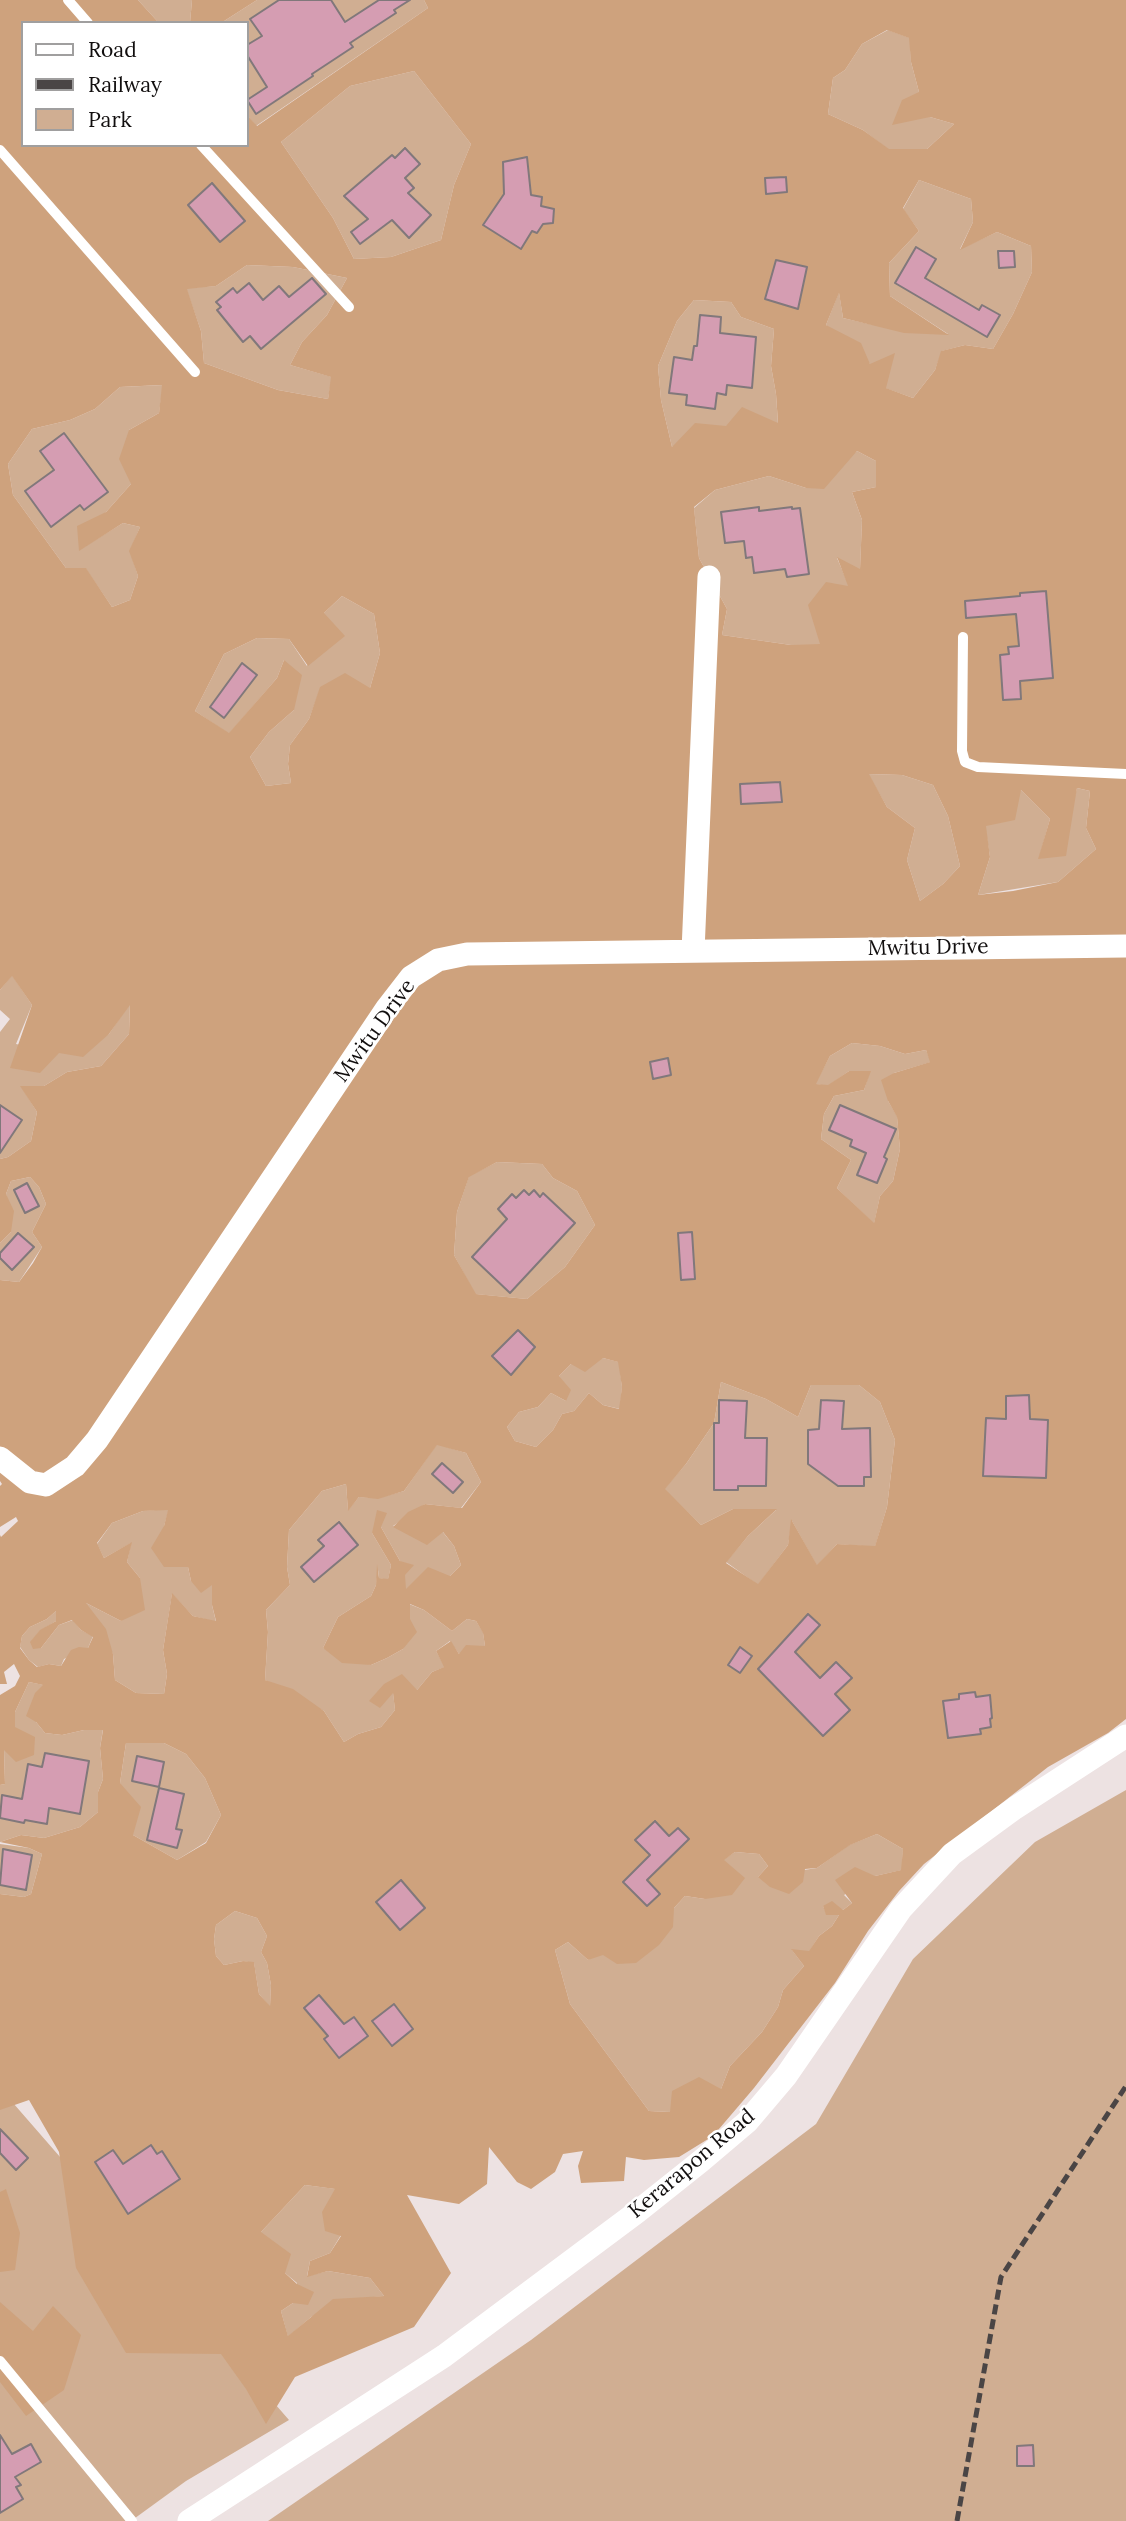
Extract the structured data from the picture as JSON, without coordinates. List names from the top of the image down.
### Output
{
  "streets": {
    "street": ["Mwitu Drive", "Kerarapon Road"]
  },
  "legend": ["Road", "Railway", "Park"]
}
